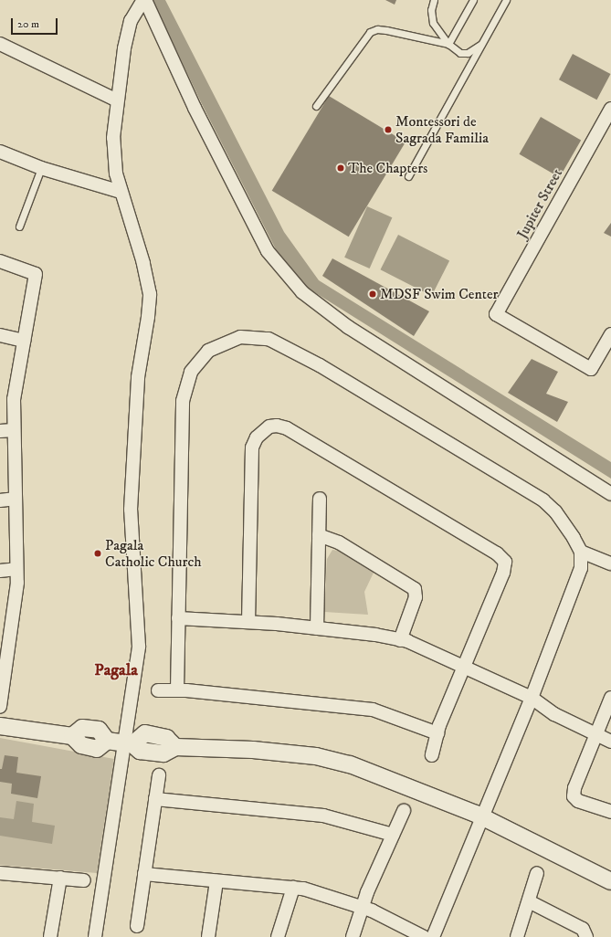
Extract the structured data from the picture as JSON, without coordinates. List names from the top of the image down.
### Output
{
  "streets": {
    "street": ["Jupiter Street"]
  },
  "districts": ["Pagala"],
  "places": [
    "Montessori de Sagrada Familia",
    "The Chapters",
    "MDSF Swim Center",
    "Pagala Catholic Church"
  ],
  "scale_bar": "20 m"
}
